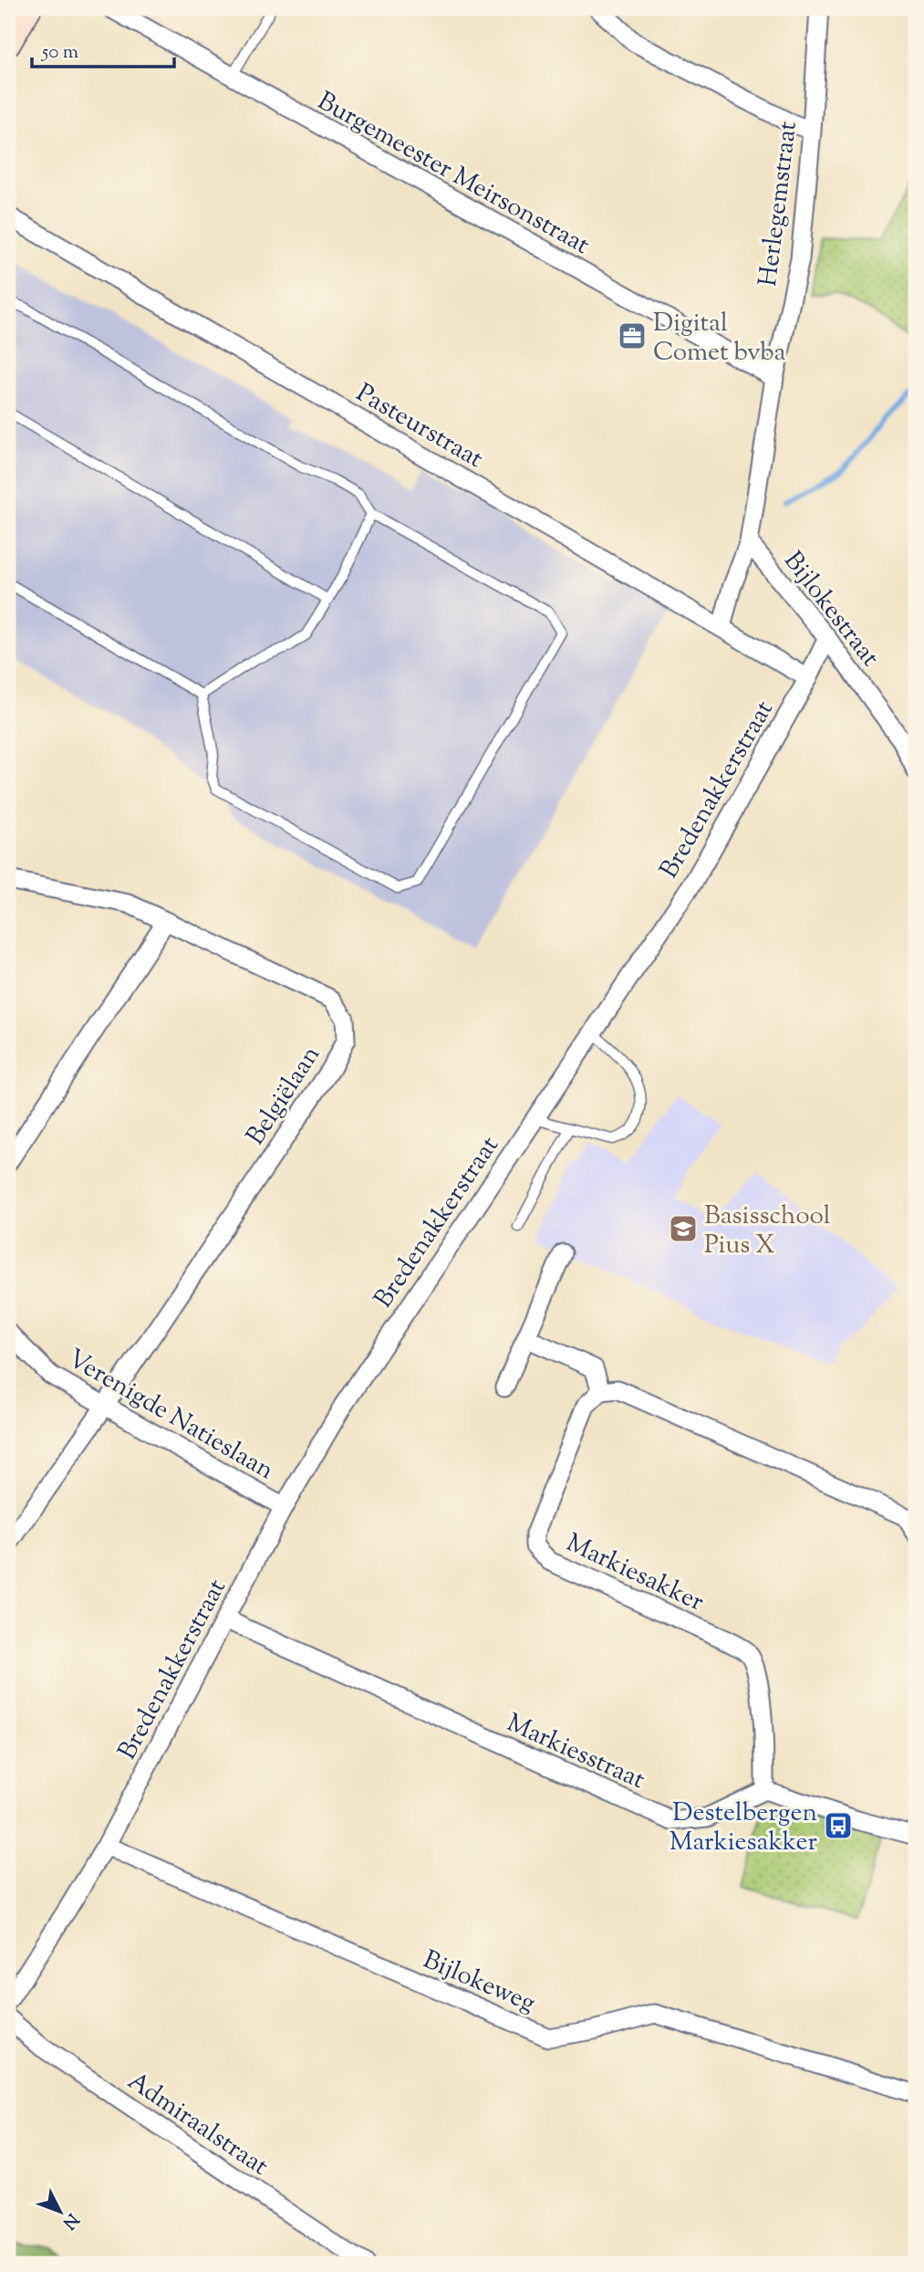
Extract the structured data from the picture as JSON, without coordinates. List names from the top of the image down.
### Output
{
  "streets": {
    "street": [
      "Burgemeester Meirsonstraat",
      "Herlegemstraat",
      "Pasteurstraat",
      "Bijlokestraat",
      "Bredenakkerstraat",
      "Belgiëlaan",
      "Verenigde Natieslaan",
      "Markiesakker",
      "Markiesstraat",
      "Bijlokeweg",
      "Admiraalstraat"
    ]
  },
  "crossings": [
    ["Burgemeester Meirsonstraat", "Herlegemstraat"],
    ["Herlegemstraat", "Pasteurstraat"],
    ["Herlegemstraat", "Bijlokestraat"],
    ["Pasteurstraat", "Bredenakkerstraat"],
    ["Bijlokestraat", "Bredenakkerstraat"],
    ["Bredenakkerstraat", "Verenigde Natieslaan"],
    ["Bredenakkerstraat", "Markiesstraat"],
    ["Bredenakkerstraat", "Bijlokeweg"],
    ["Belgiëlaan", "Verenigde Natieslaan"],
    ["Markiesakker", "Markiesstraat"]
  ],
  "places": {
    "office": ["Digital Comet bvba"],
    "school or university": ["Basisschool Pius X"],
    "bus stop": ["Destelbergen Markiesakker"]
  },
  "scale_bar": "50 m",
  "north": "bottom right"
}
